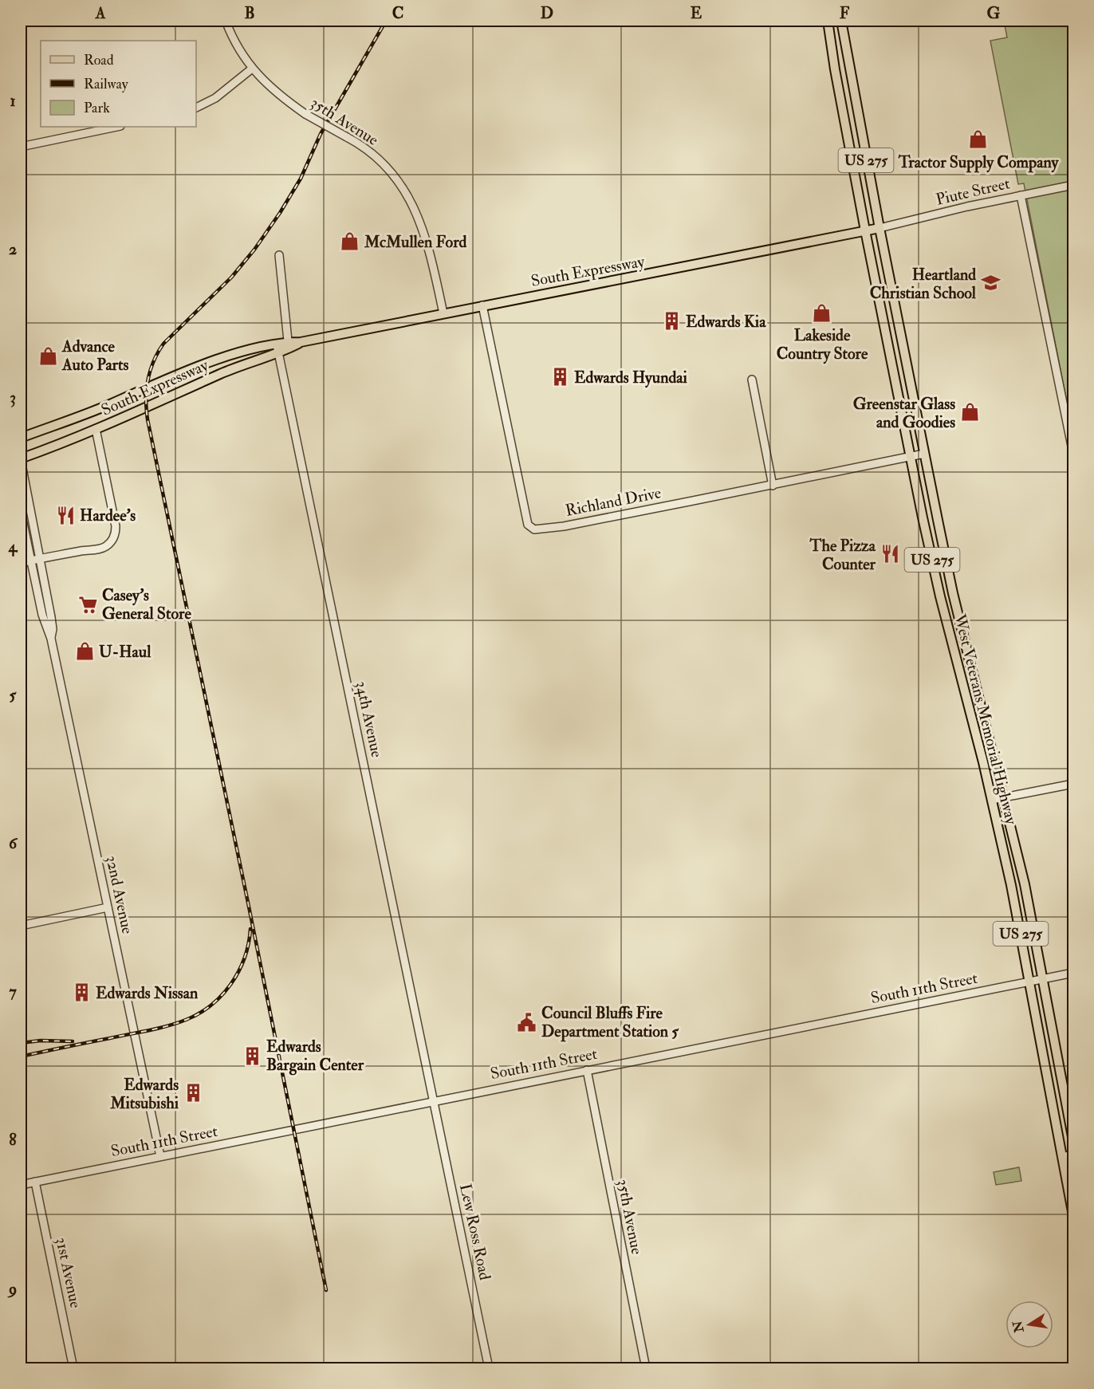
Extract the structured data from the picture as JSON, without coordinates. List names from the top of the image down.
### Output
{
  "streets": {
    "main road": ["US 275", "South Expressway", "West Veterans Memorial Highway"],
    "street": [
      "35th Avenue",
      "Piute Street",
      "Richland Drive",
      "34th Avenue",
      "32nd Avenue",
      "South 11th Street",
      "Lew Ross Road",
      "31st Avenue"
    ]
  },
  "crossings": [
    ["35th Avenue", "South Expressway"],
    ["35th Avenue", "South 11th Street"],
    ["US 275", "Piute Street"],
    ["US 275", "South Expressway"],
    ["US 275", "West Veterans Memorial Highway"],
    ["Piute Street", "South Expressway"],
    ["Piute Street", "West Veterans Memorial Highway"],
    ["South Expressway", "Richland Drive"],
    ["South Expressway", "34th Avenue"],
    ["South Expressway", "West Veterans Memorial Highway"],
    ["South Expressway", "32nd Avenue"],
    ["Richland Drive", "West Veterans Memorial Highway"],
    ["34th Avenue", "South 11th Street"],
    ["34th Avenue", "Lew Ross Road"],
    ["West Veterans Memorial Highway", "South 11th Street"],
    ["32nd Avenue", "South 11th Street"],
    ["South 11th Street", "Lew Ross Road"],
    ["South 11th Street", "31st Avenue"]
  ],
  "places": {
    "shop": [
      "Tractor Supply Company",
      "McMullen Ford",
      "Lakeside Country Store",
      "Advance Auto Parts",
      "Greenstar Glass and Goodies",
      "U-Haul"
    ],
    "school or university": ["Heartland Christian School"],
    "building": [
      "Edwards Kia",
      "Edwards Hyundai",
      "Edwards Nissan",
      "Edwards Bargain Center",
      "Edwards Mitsubishi"
    ],
    "restaurant": ["Hardee's", "The Pizza Counter"],
    "supermarket": ["Casey's General Store"],
    "public building": ["Council Bluffs Fire Department Station 5"]
  },
  "legend": ["Road", "Railway", "Park"],
  "north": "left",
  "grid": {
    "columns": [
      "A",
      "B",
      "C",
      "D",
      "E",
      "F",
      "G"
    ],
    "rows": [
      "1",
      "2",
      "3",
      "4",
      "5",
      "6",
      "7",
      "8",
      "9"
    ]
  }
}
